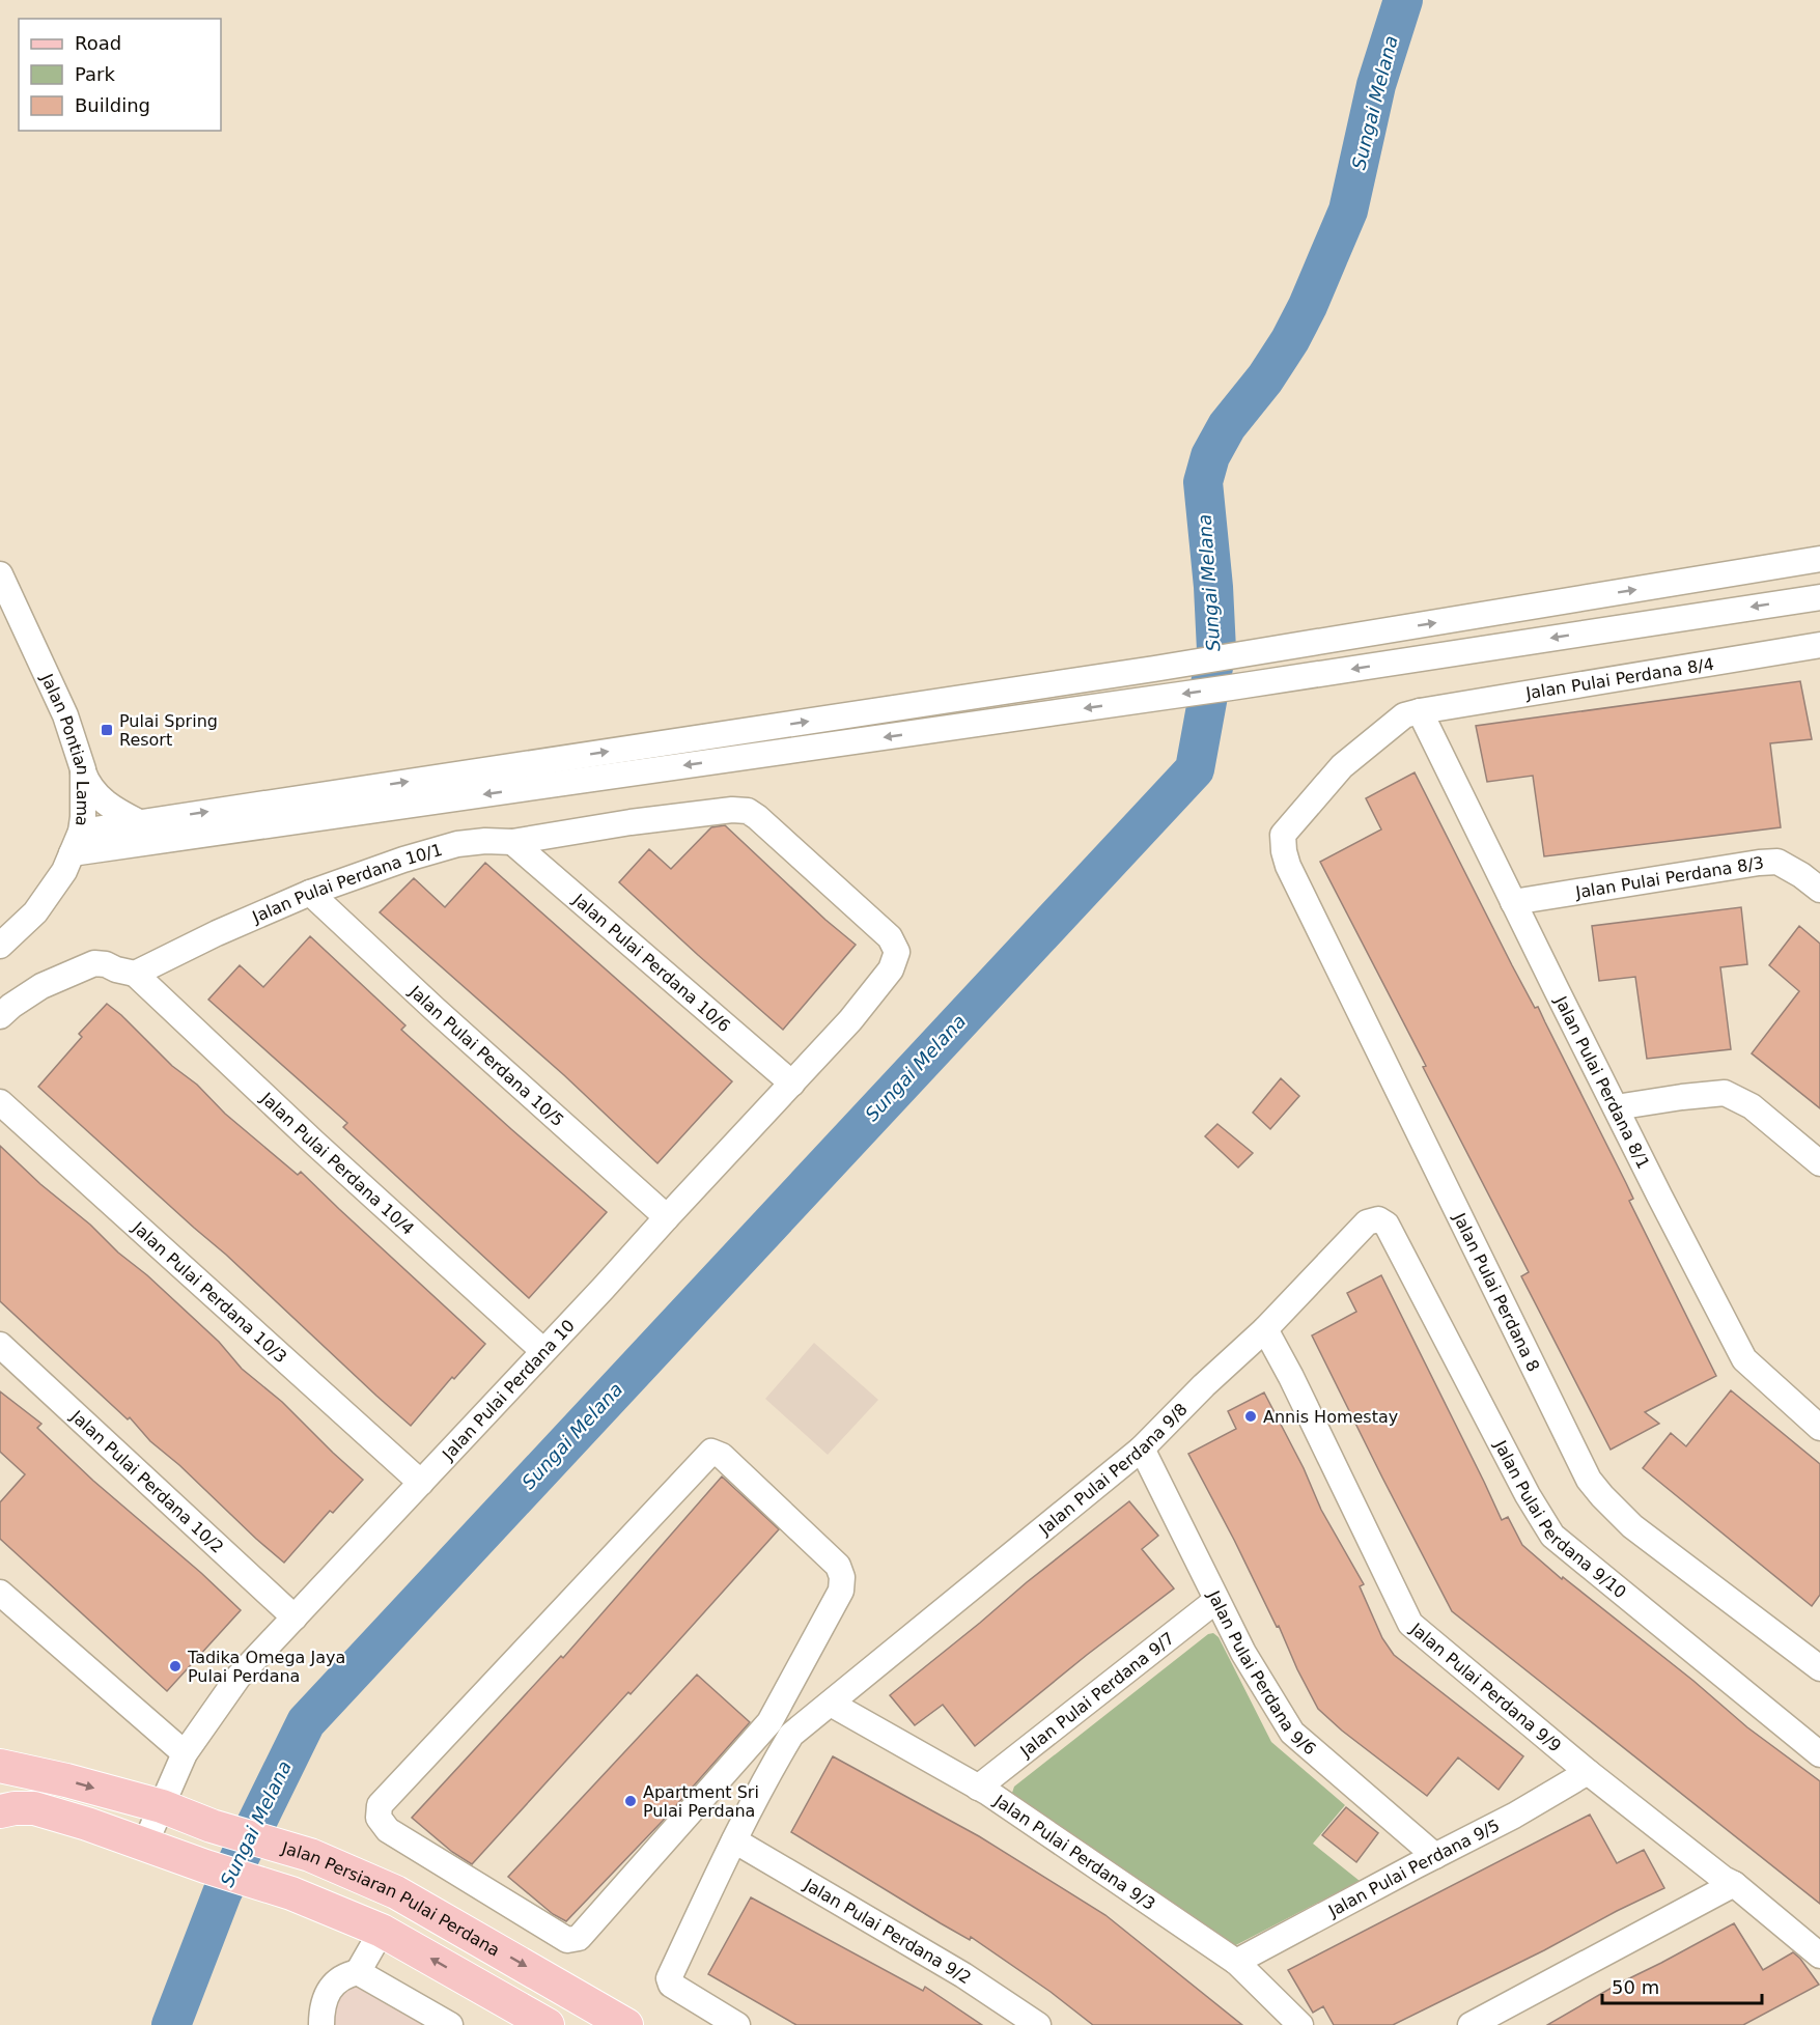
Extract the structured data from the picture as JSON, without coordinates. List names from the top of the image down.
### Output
{
  "streets": {
    "main road": ["Jalan Persiaran Pulai Perdana"],
    "street": [
      "Jalan Pulai Perdana 8/4",
      "Jalan Pontian Lama",
      "Jalan Pulai Perdana 8/3",
      "Jalan Pulai Perdana 10/1",
      "Jalan Pulai Perdana 10/6",
      "Jalan Pulai Perdana 10/5",
      "Jalan Pulai Perdana 8/1",
      "Jalan Pulai Perdana 10/4",
      "Jalan Pulai Perdana 10/3",
      "Jalan Pulai Perdana 8",
      "Jalan Pulai Perdana 10",
      "Jalan Pulai Perdana 9/8",
      "Jalan Pulai Perdana 10/2",
      "Jalan Pulai Perdana 9/10",
      "Jalan Pulai Perdana 9/6",
      "Jalan Pulai Perdana 9/9",
      "Jalan Pulai Perdana 9/7",
      "Jalan Pulai Perdana 9/3",
      "Jalan Pulai Perdana 9/5",
      "Jalan Pulai Perdana 9/2"
    ]
  },
  "crossings": [
    ["Jalan Pulai Perdana 8/4", "Jalan Pulai Perdana 8/1"],
    ["Jalan Pulai Perdana 8/4", "Jalan Pulai Perdana 8"],
    ["Jalan Pulai Perdana 8/3", "Jalan Pulai Perdana 8/1"],
    ["Jalan Pulai Perdana 10/1", "Jalan Pulai Perdana 10/6"],
    ["Jalan Pulai Perdana 10/1", "Jalan Pulai Perdana 10/5"],
    ["Jalan Pulai Perdana 10/1", "Jalan Pulai Perdana 10/4"],
    ["Jalan Pulai Perdana 10/1", "Jalan Pulai Perdana 10"],
    ["Jalan Pulai Perdana 10/6", "Jalan Pulai Perdana 10"],
    ["Jalan Pulai Perdana 10/5", "Jalan Pulai Perdana 10"],
    ["Jalan Pulai Perdana 10/4", "Jalan Pulai Perdana 10"],
    ["Jalan Pulai Perdana 10/3", "Jalan Pulai Perdana 10"],
    ["Jalan Pulai Perdana 10", "Jalan Pulai Perdana 10/2"],
    ["Jalan Pulai Perdana 10", "Jalan Persiaran Pulai Perdana"],
    ["Jalan Pulai Perdana 9/8", "Jalan Pulai Perdana 9/10"],
    ["Jalan Pulai Perdana 9/8", "Jalan Pulai Perdana 9/6"],
    ["Jalan Pulai Perdana 9/8", "Jalan Pulai Perdana 9/9"],
    ["Jalan Pulai Perdana 9/8", "Jalan Pulai Perdana 9/3"],
    ["Jalan Pulai Perdana 9/8", "Jalan Pulai Perdana 9/2"],
    ["Jalan Pulai Perdana 9/6", "Jalan Pulai Perdana 9/7"],
    ["Jalan Pulai Perdana 9/6", "Jalan Pulai Perdana 9/5"],
    ["Jalan Pulai Perdana 9/9", "Jalan Pulai Perdana 9/5"],
    ["Jalan Pulai Perdana 9/7", "Jalan Pulai Perdana 9/3"],
    ["Jalan Pulai Perdana 9/3", "Jalan Pulai Perdana 9/5"]
  ],
  "water": ["Sungai Melana"],
  "places": {
    "transit": ["Pulai Spring Resort"],
    "other": ["Annis Homestay", "Tadika Omega Jaya Pulai Perdana", "Apartment Sri Pulai Perdana"]
  },
  "legend": ["Road", "Park", "Building"],
  "scale_bar": "50 m"
}
